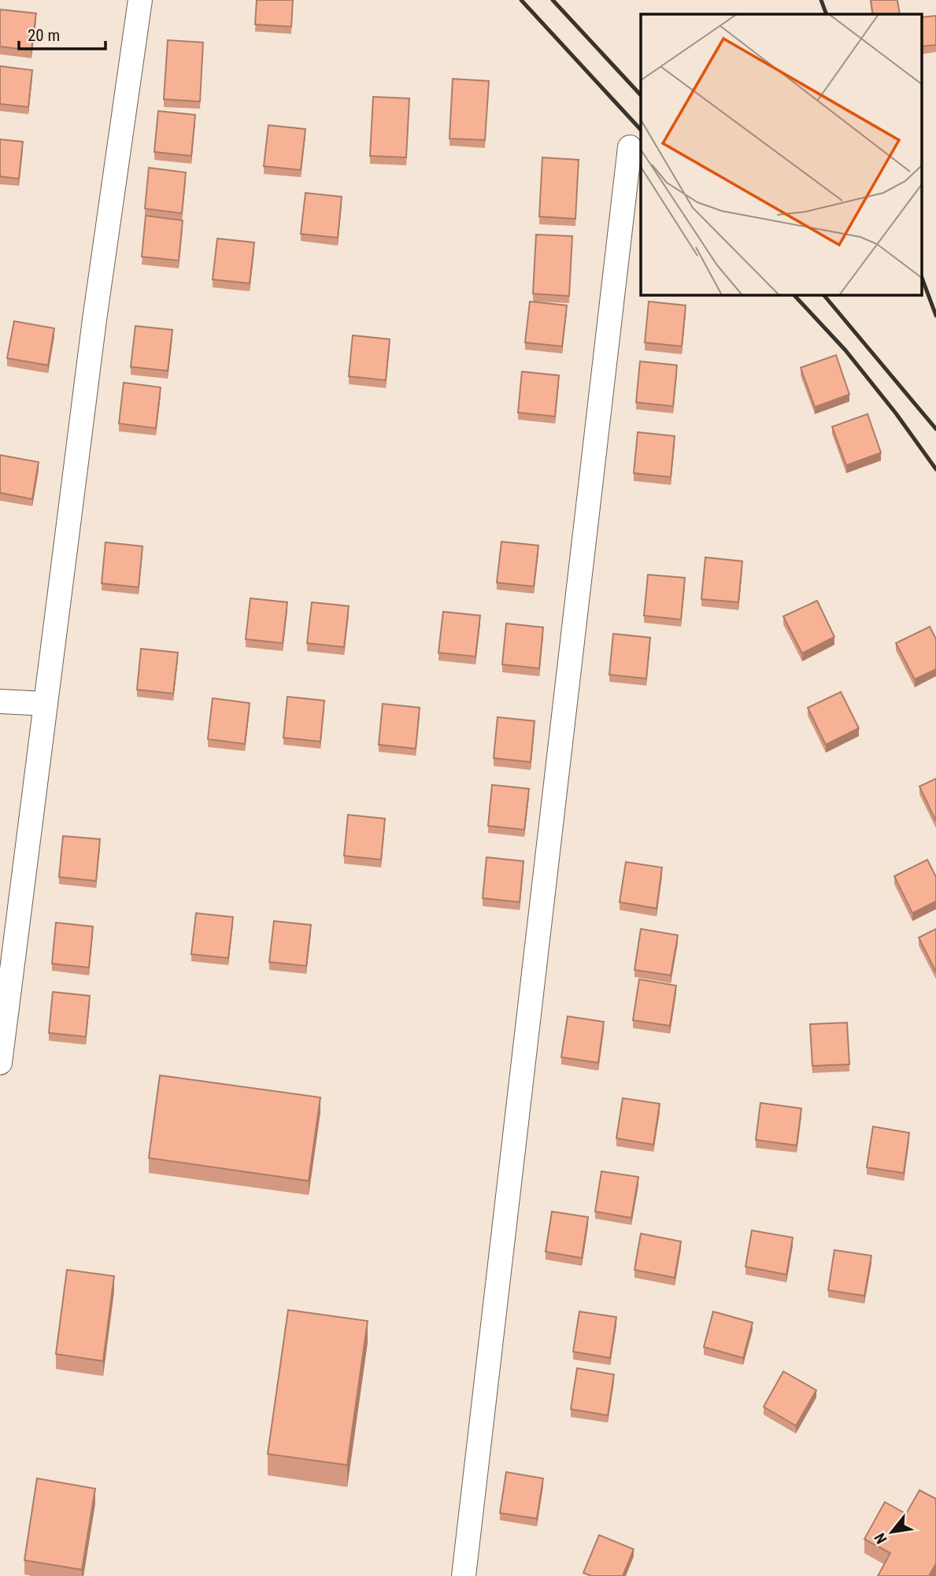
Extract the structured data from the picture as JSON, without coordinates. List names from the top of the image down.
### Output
{
  "scale_bar": "20 m",
  "north": "bottom left"
}
